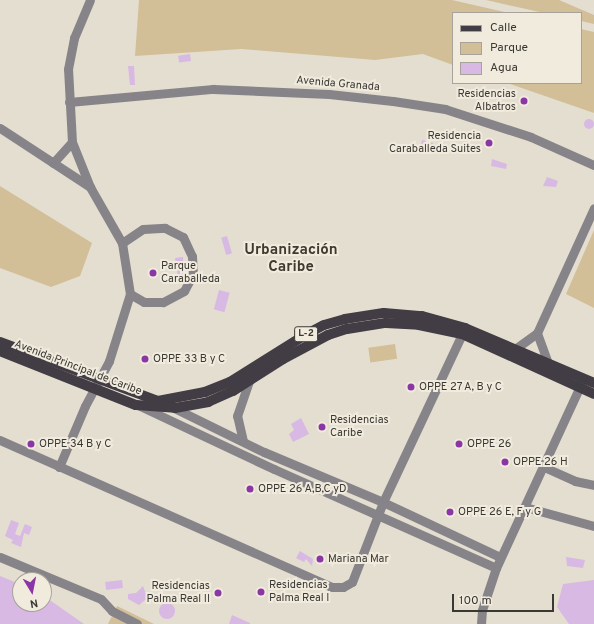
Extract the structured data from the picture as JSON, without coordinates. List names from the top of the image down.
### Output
{
  "streets": {
    "main road": ["L-2", "Avenida Principal de Caribe"],
    "street": ["Avenida Granada"]
  },
  "districts": ["Urbanización Caribe"],
  "places": [
    "Residencias Albatros",
    "Residencia Caraballeda Suites",
    "Parque Caraballeda",
    "OPPE 33 B y C",
    "OPPE 27 A, B y C",
    "Residencias Caribe",
    "OPPE 34 B y C",
    "OPPE 26",
    "OPPE 26 H",
    "OPPE 26 A,B,C yD",
    "OPPE 26 E, F y G",
    "Mariana Mar",
    "Residencias Palma Real I",
    "Residencias Palma Real II"
  ],
  "legend": ["Calle", "Parque", "Agua"],
  "scale_bar": "100 m",
  "north": "bottom"
}
